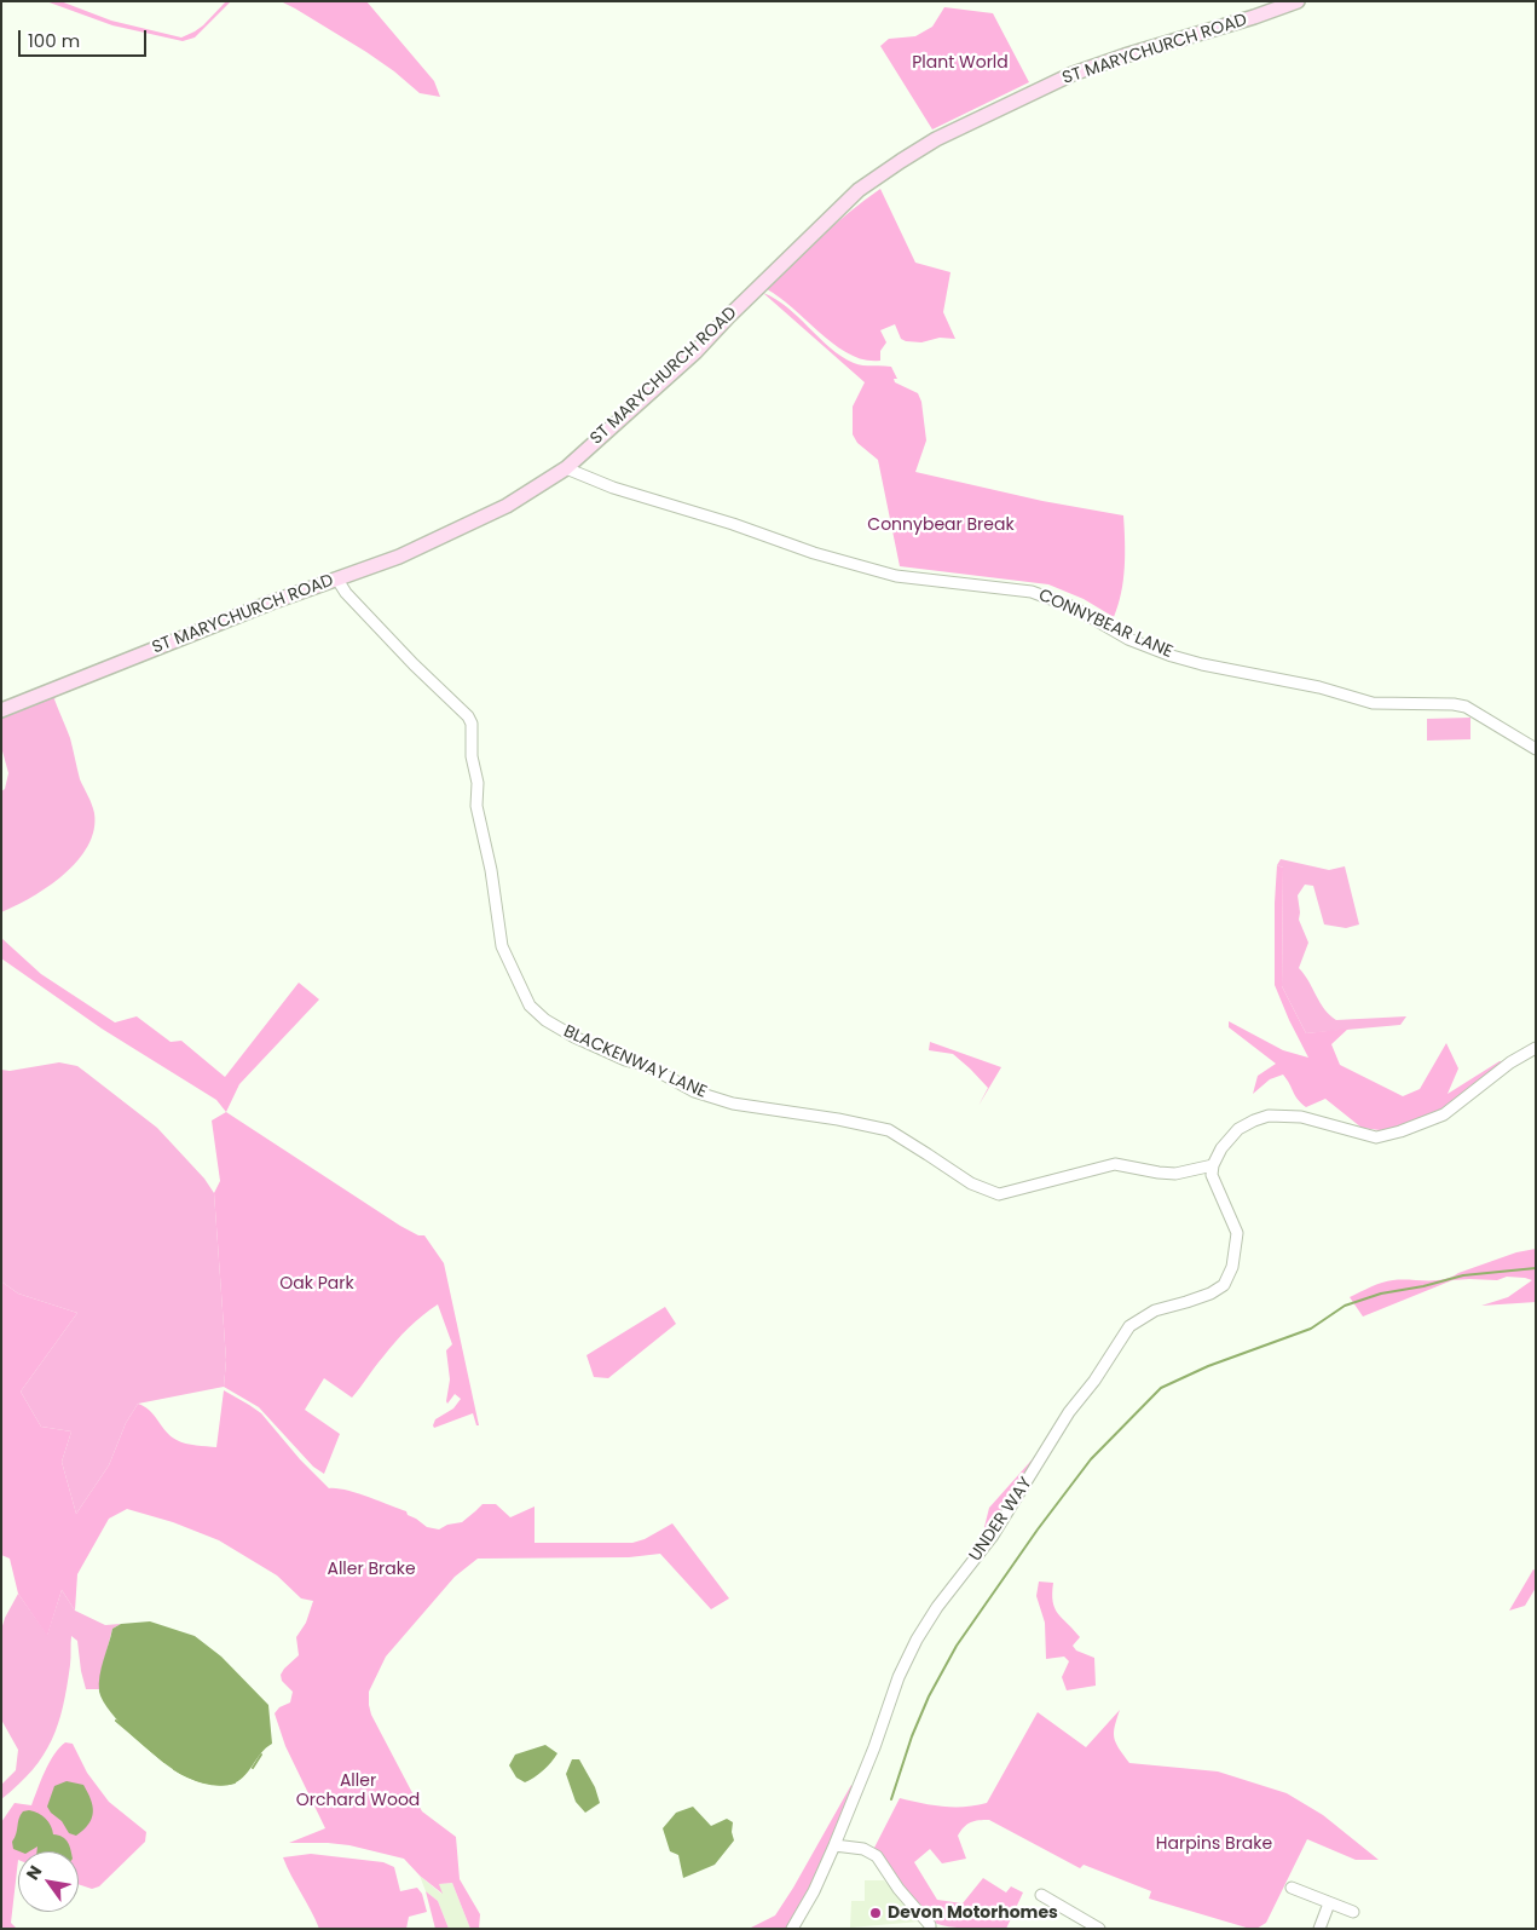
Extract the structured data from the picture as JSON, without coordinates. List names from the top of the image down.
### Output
{
  "streets": {
    "street": [
      "ST MARYCHURCH ROAD",
      "CONNYBEAR LANE",
      "BLACKENWAY LANE",
      "UNDER WAY"
    ]
  },
  "crossings": [
    ["ST MARYCHURCH ROAD", "CONNYBEAR LANE"],
    ["ST MARYCHURCH ROAD", "BLACKENWAY LANE"],
    ["BLACKENWAY LANE", "UNDER WAY"]
  ],
  "parks": [
    "Plant World",
    "Connybear Break",
    "Oak Park",
    "Aller Brake",
    "Aller Orchard Wood",
    "Harpins Brake"
  ],
  "places": ["Devon Motorhomes"],
  "scale_bar": "100 m",
  "north": "top left"
}
